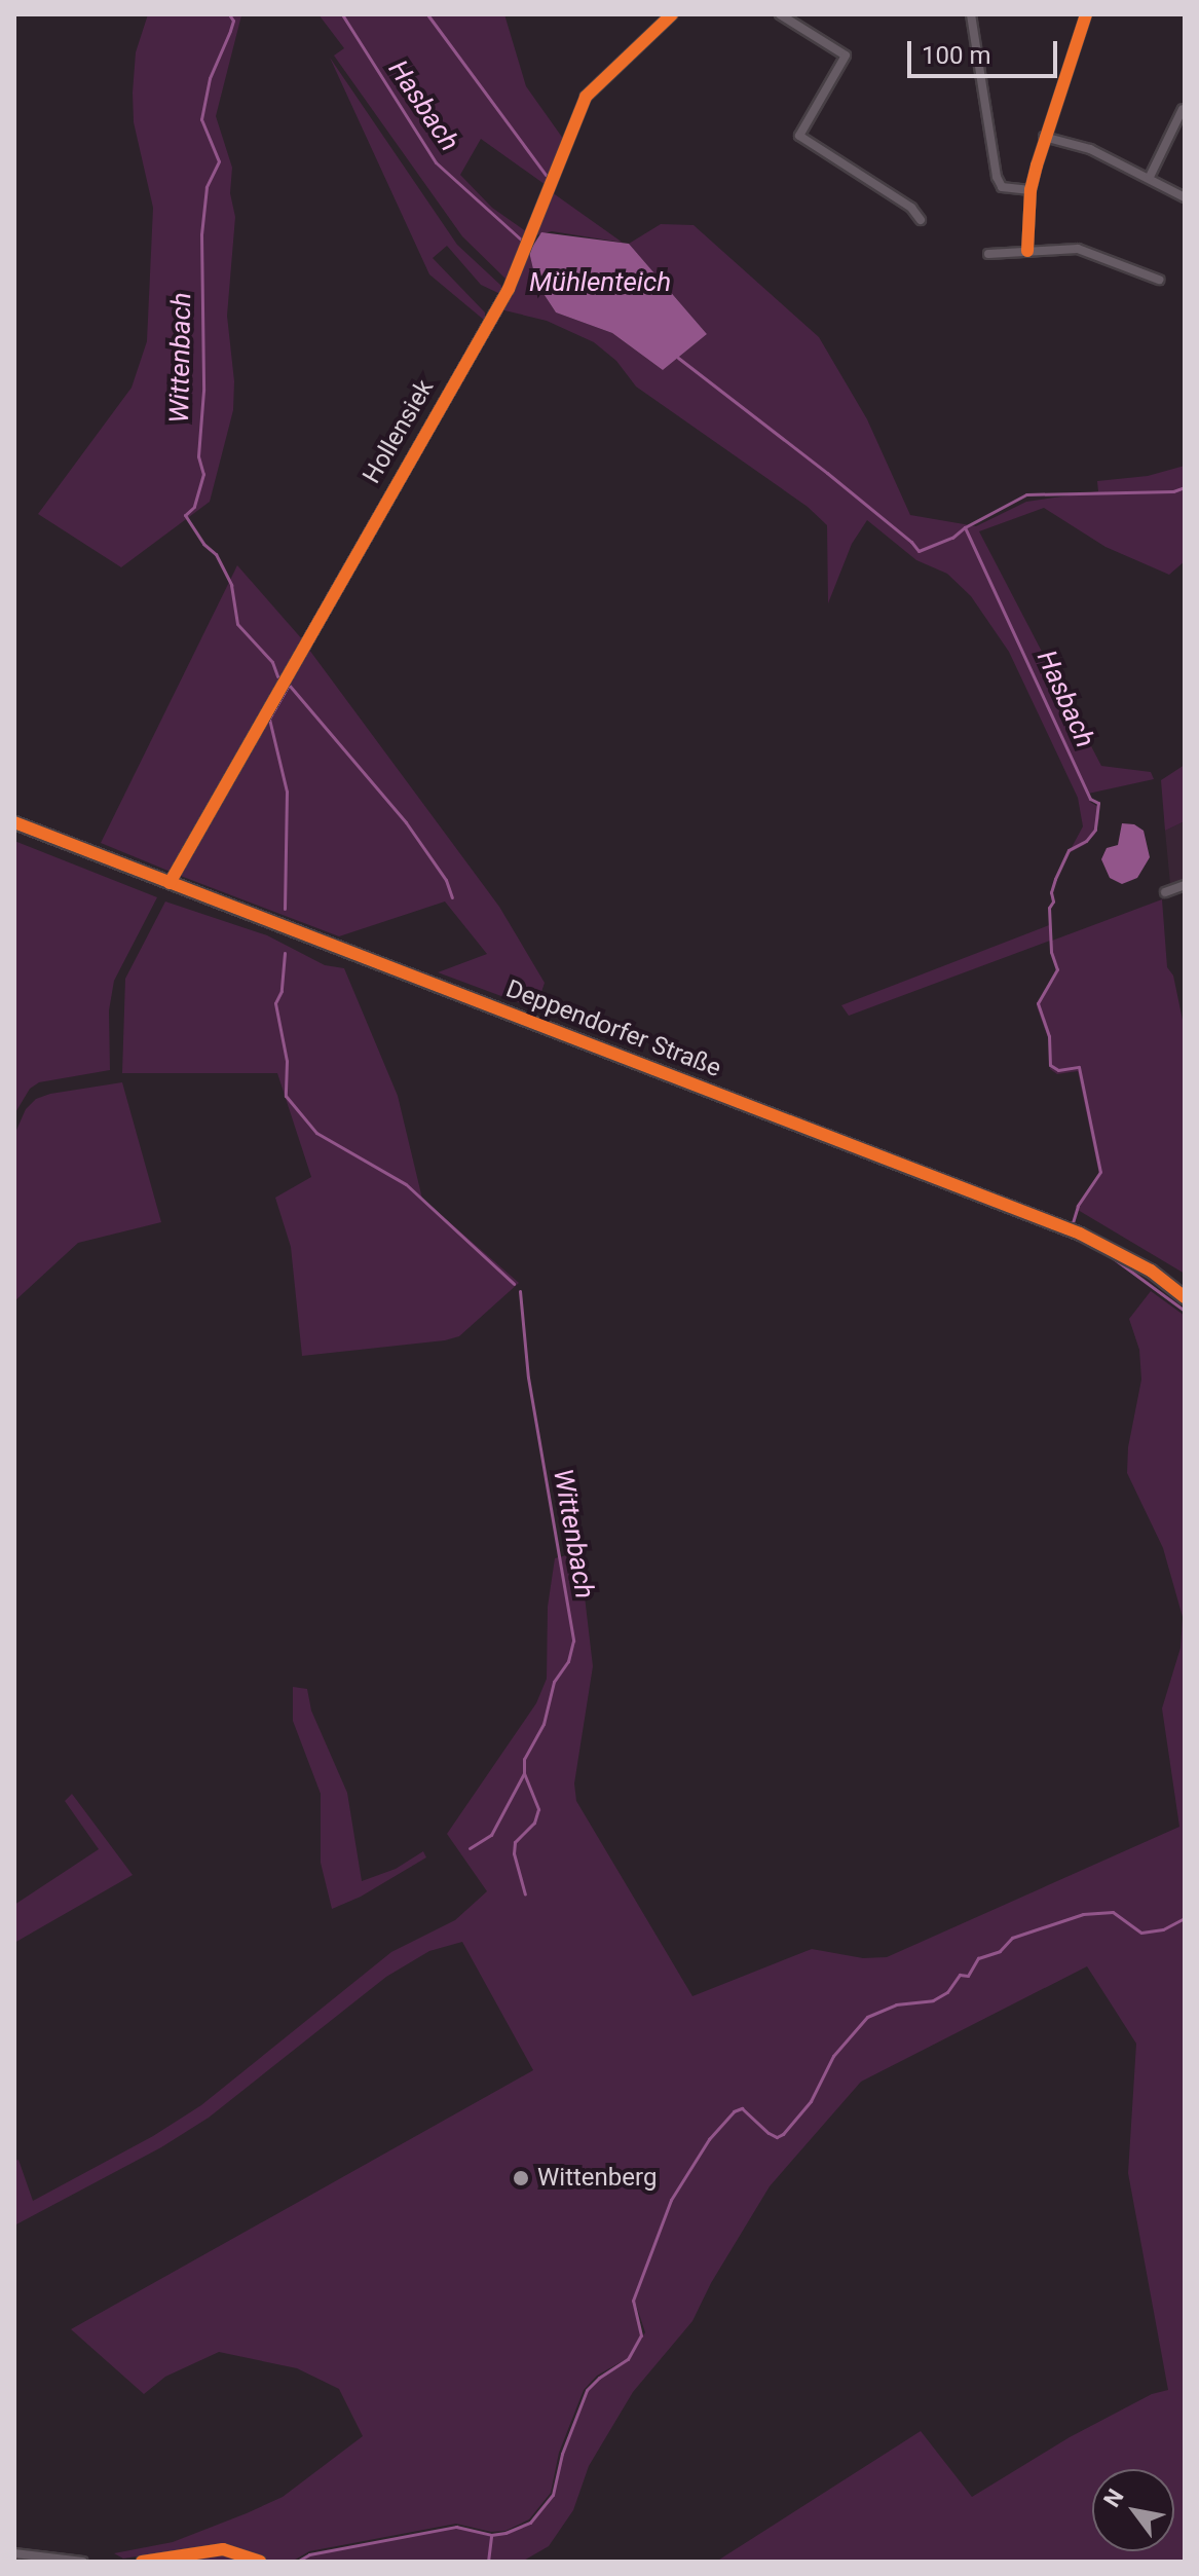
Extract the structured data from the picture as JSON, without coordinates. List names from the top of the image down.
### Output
{
  "streets": {
    "street": ["Hollensiek", "Deppendorfer Straße"]
  },
  "crossings": [
    ["Hollensiek", "Deppendorfer Straße"]
  ],
  "water": ["Hasbach", "Mühlenteich", "Wittenbach"],
  "places": ["Wittenberg"],
  "scale_bar": "100 m",
  "north": "top left"
}
